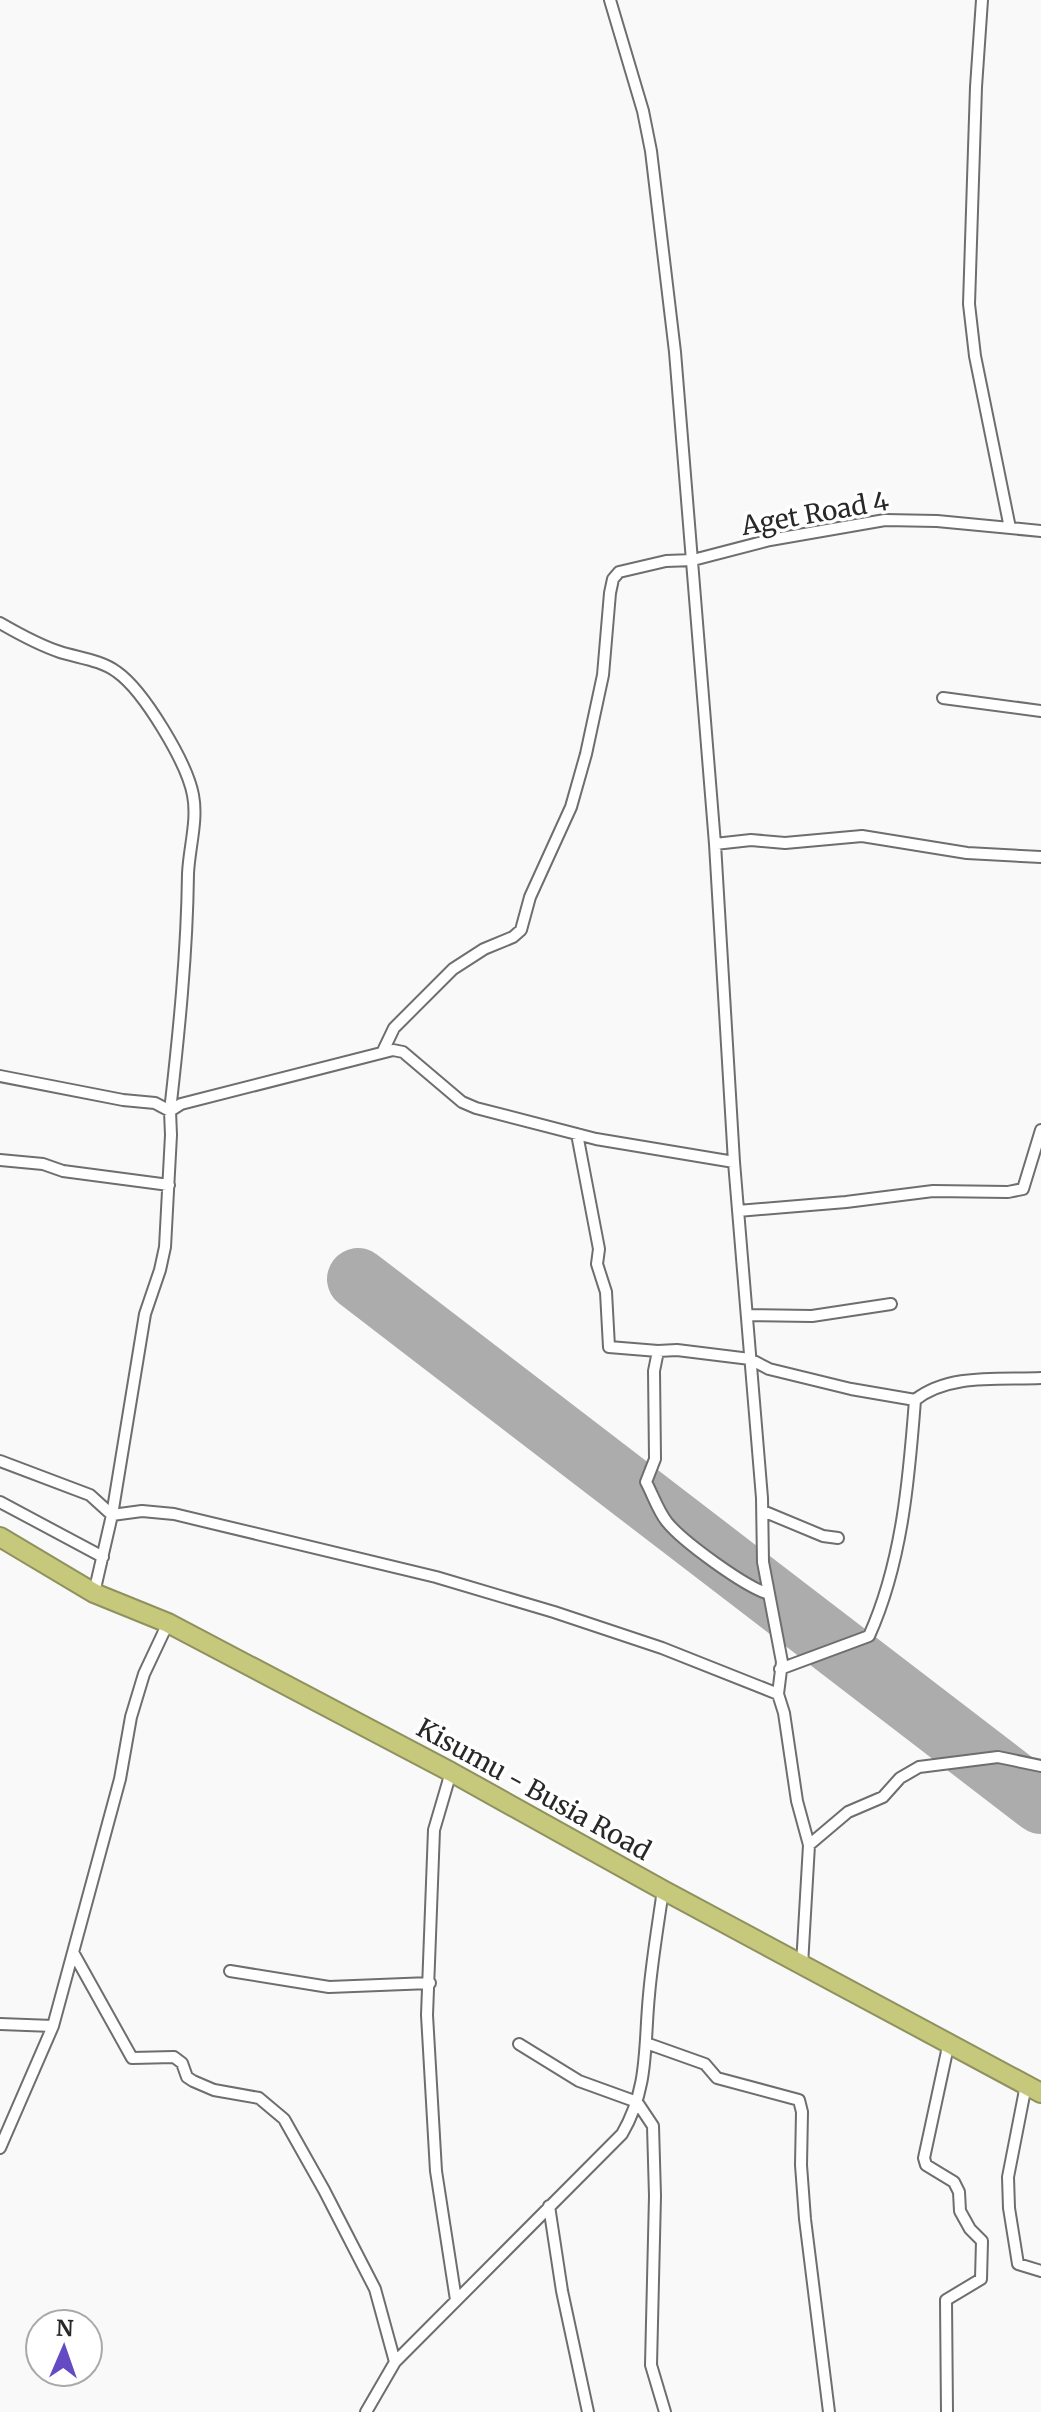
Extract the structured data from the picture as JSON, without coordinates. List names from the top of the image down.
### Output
{
  "streets": {
    "highway": ["Kisumu - Busia Road"],
    "street": ["Aget Road 4"]
  },
  "north": "top"
}
